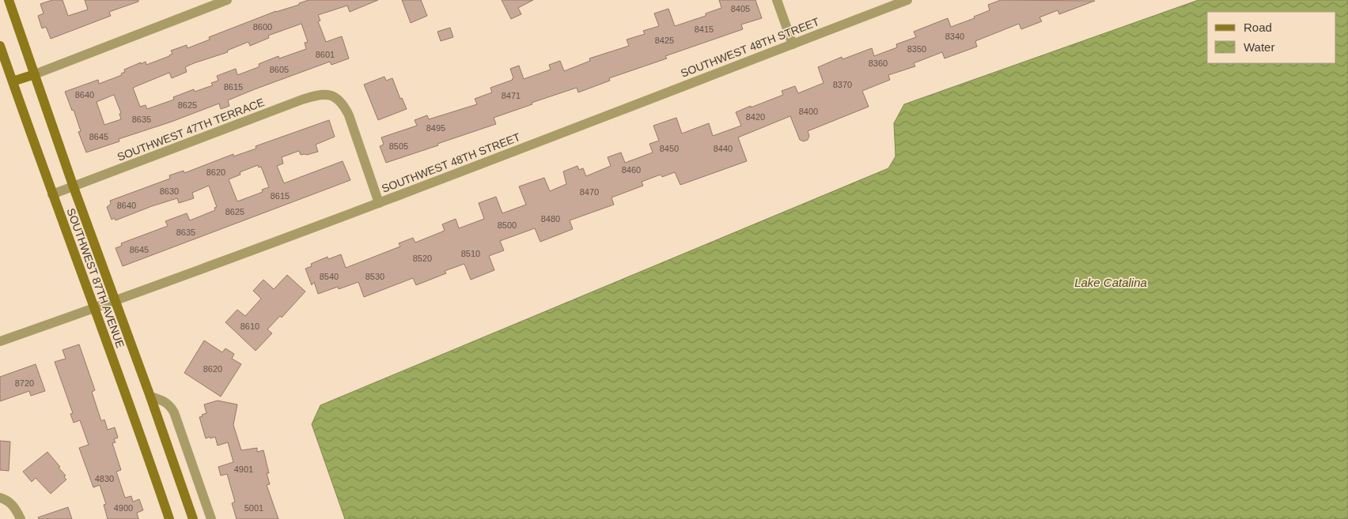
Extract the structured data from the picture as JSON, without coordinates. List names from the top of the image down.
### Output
{
  "streets": {
    "main road": ["SOUTHWEST 87TH AVENUE"],
    "street": ["SOUTHWEST 48TH STREET", "SOUTHWEST 47TH TERRACE"]
  },
  "crossings": [
    ["SOUTHWEST 48TH STREET", "SOUTHWEST 47TH TERRACE"],
    ["SOUTHWEST 48TH STREET", "SOUTHWEST 87TH AVENUE"],
    ["SOUTHWEST 47TH TERRACE", "SOUTHWEST 87TH AVENUE"]
  ],
  "water": ["Lake Catalina"],
  "house_numbers": [
    "8405",
    "8600",
    "8415",
    "8340",
    "8425",
    "8350",
    "8601",
    "8360",
    "8605",
    "8370",
    "8615",
    "8640",
    "8471",
    "8625",
    "8400",
    "8420",
    "8635",
    "8495",
    "8645",
    "8505",
    "8450",
    "8440",
    "8460",
    "8620",
    "8630",
    "8470",
    "8615",
    "8640",
    "8625",
    "8480",
    "8500",
    "8635",
    "8645",
    "8510",
    "8520",
    "8540",
    "8530",
    "8610",
    "8620",
    "8720",
    "4901",
    "4830",
    "4900",
    "5001"
  ],
  "legend": ["Road", "Water"]
}
